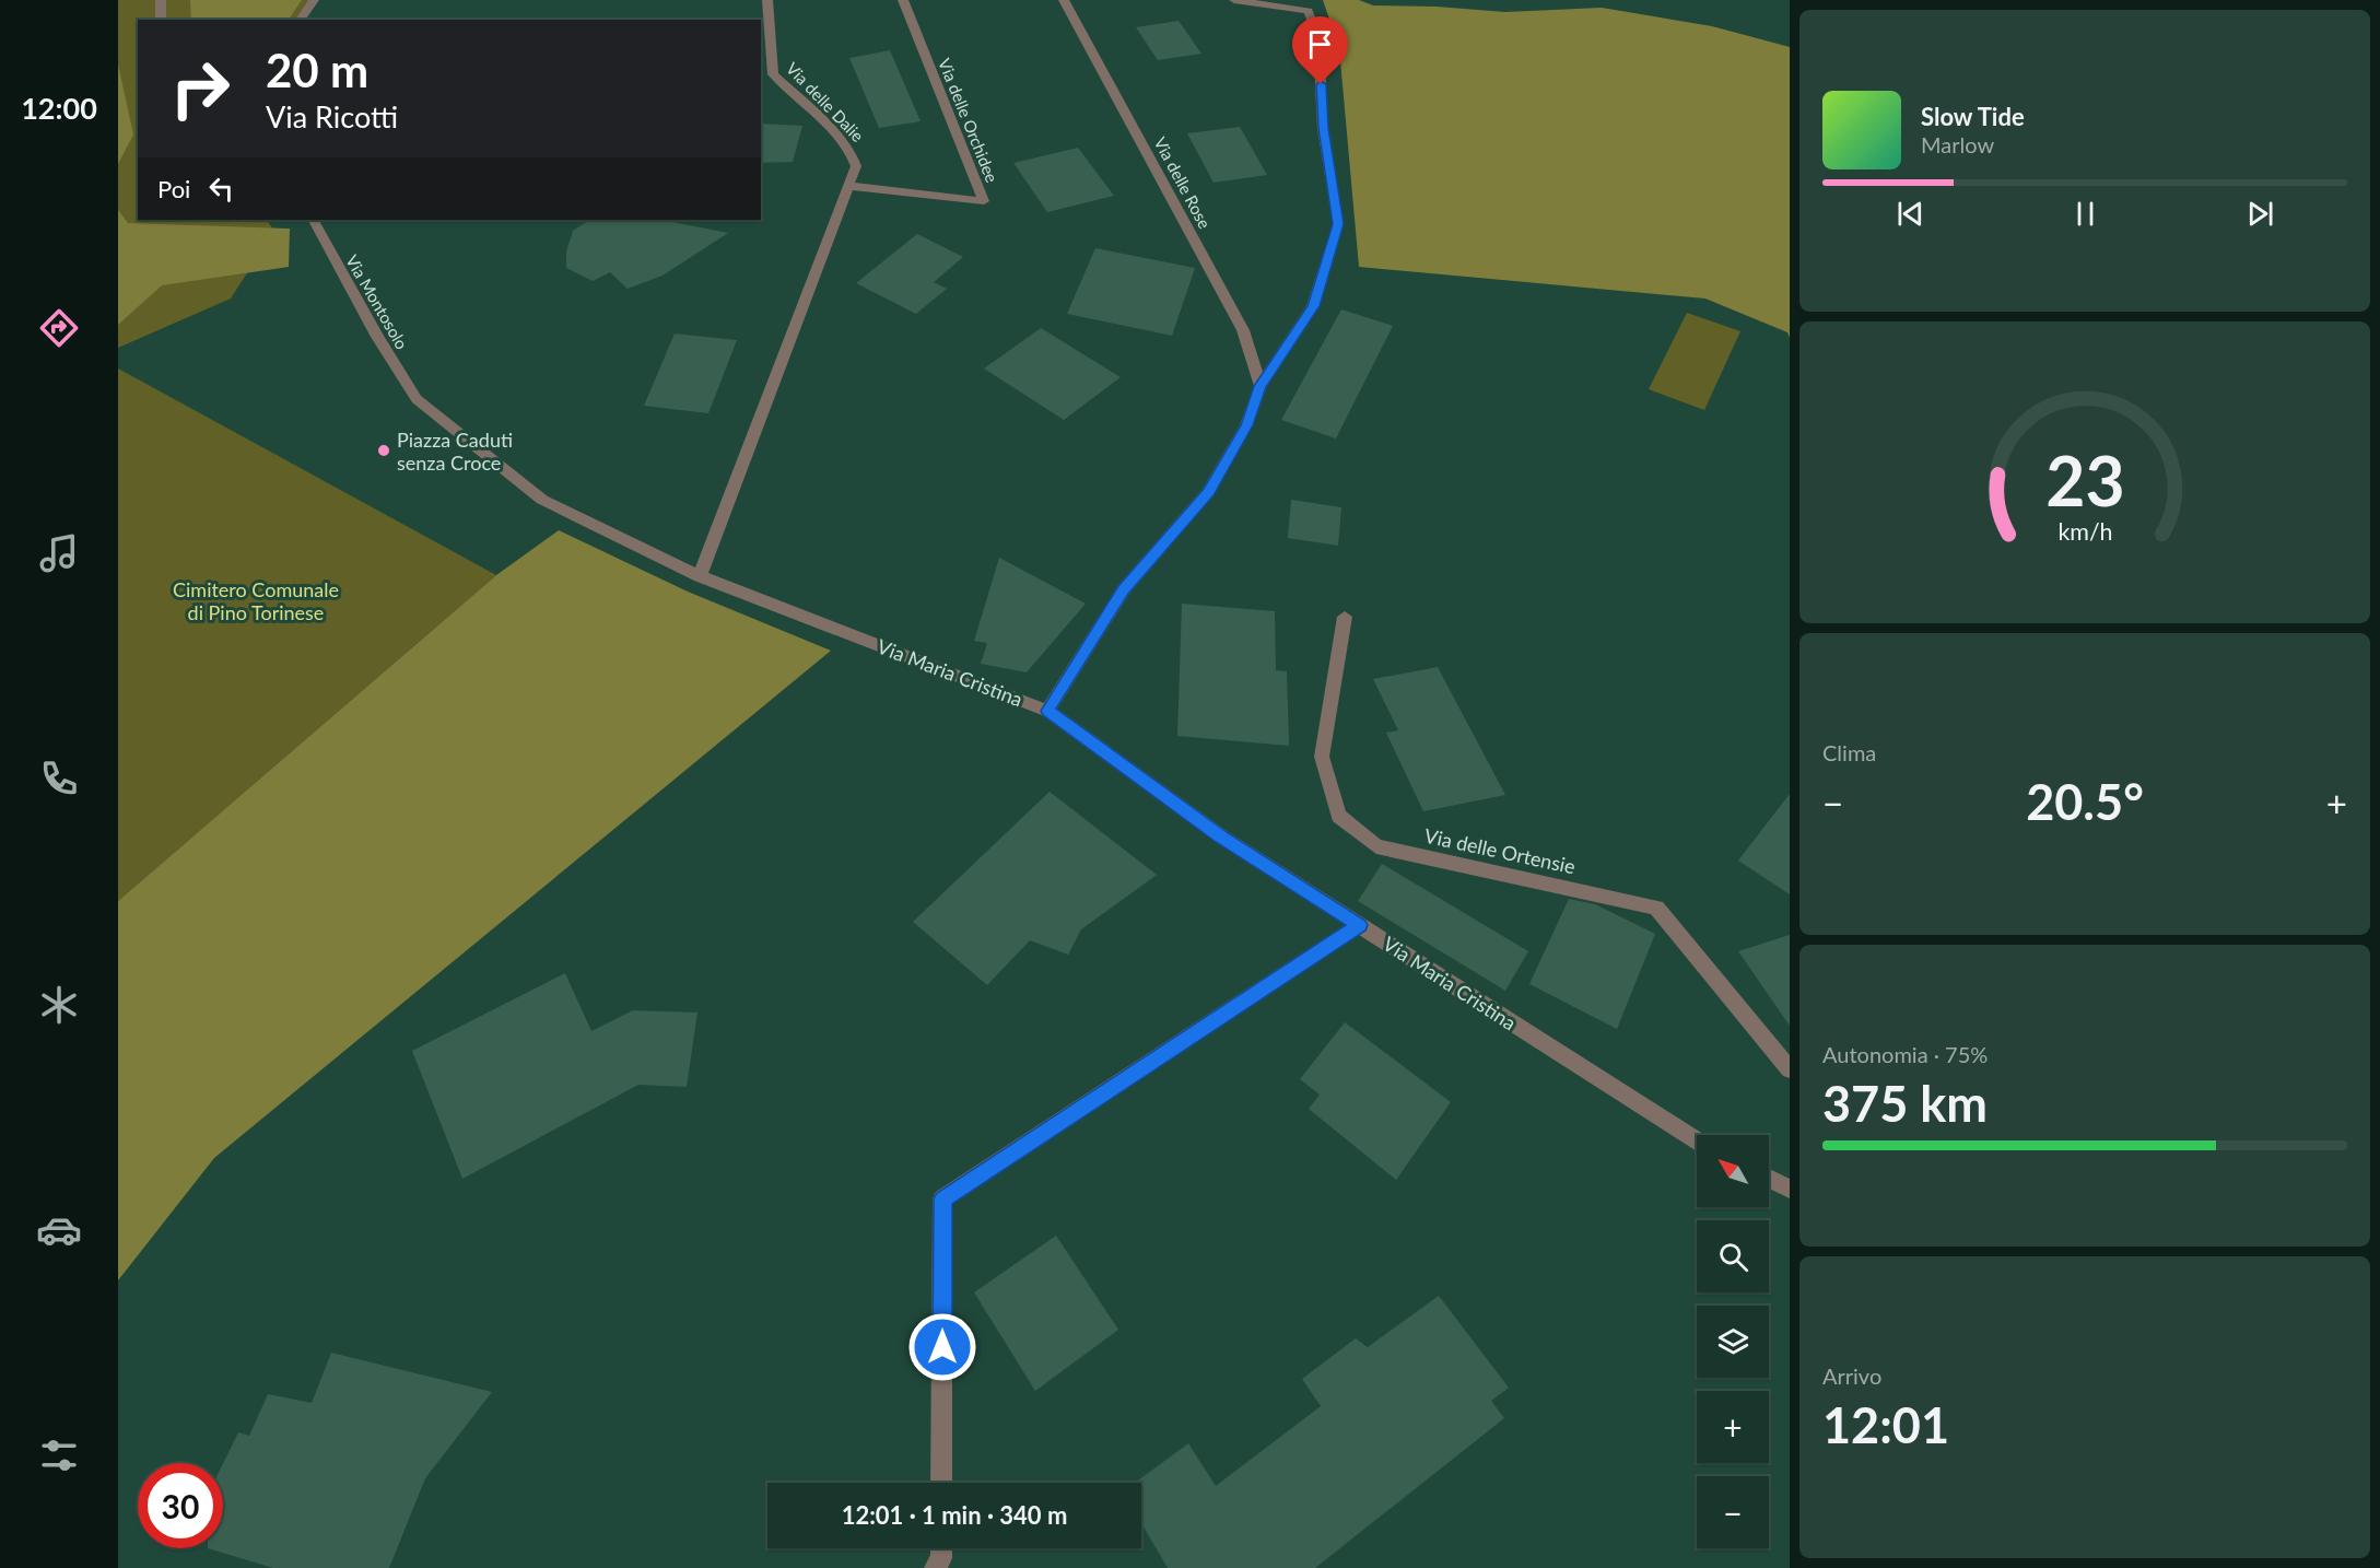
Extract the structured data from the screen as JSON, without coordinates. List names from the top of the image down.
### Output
{
  "streets": {
    "street": [
      "Via delle Dalie",
      "Via delle Orchidee",
      "Via delle Rose",
      "Via Montosolo",
      "Via Maria Cristina",
      "Via delle Ortensie"
    ]
  },
  "crossings": [
    ["Via delle Dalie", "Via delle Orchidee"],
    ["Via Montosolo", "Via Maria Cristina"]
  ],
  "parks": ["Cimitero Comunale di Pino Torinese"],
  "places": ["Piazza Caduti senza Croce"],
  "north": "top left",
  "page": {
    "tabs": "12:00",
    "turn": ["20 m", "Via Ricotti"],
    "song": ["Slow Tide", "Marlow"],
    "then": "Poi",
    "tile": [
      "Clima",
      ["Autonomia · 75%", "375 km"],
      ["Arrivo", "12:01"]
    ],
    "heat": ["−", "20.5°", "+"],
    "map_buttons": ["+", "−"],
    "limit": "30",
    "trip": "12:01 · 1 min · 340 m",
    "gauge": ["23", "km/h"]
  }
}
